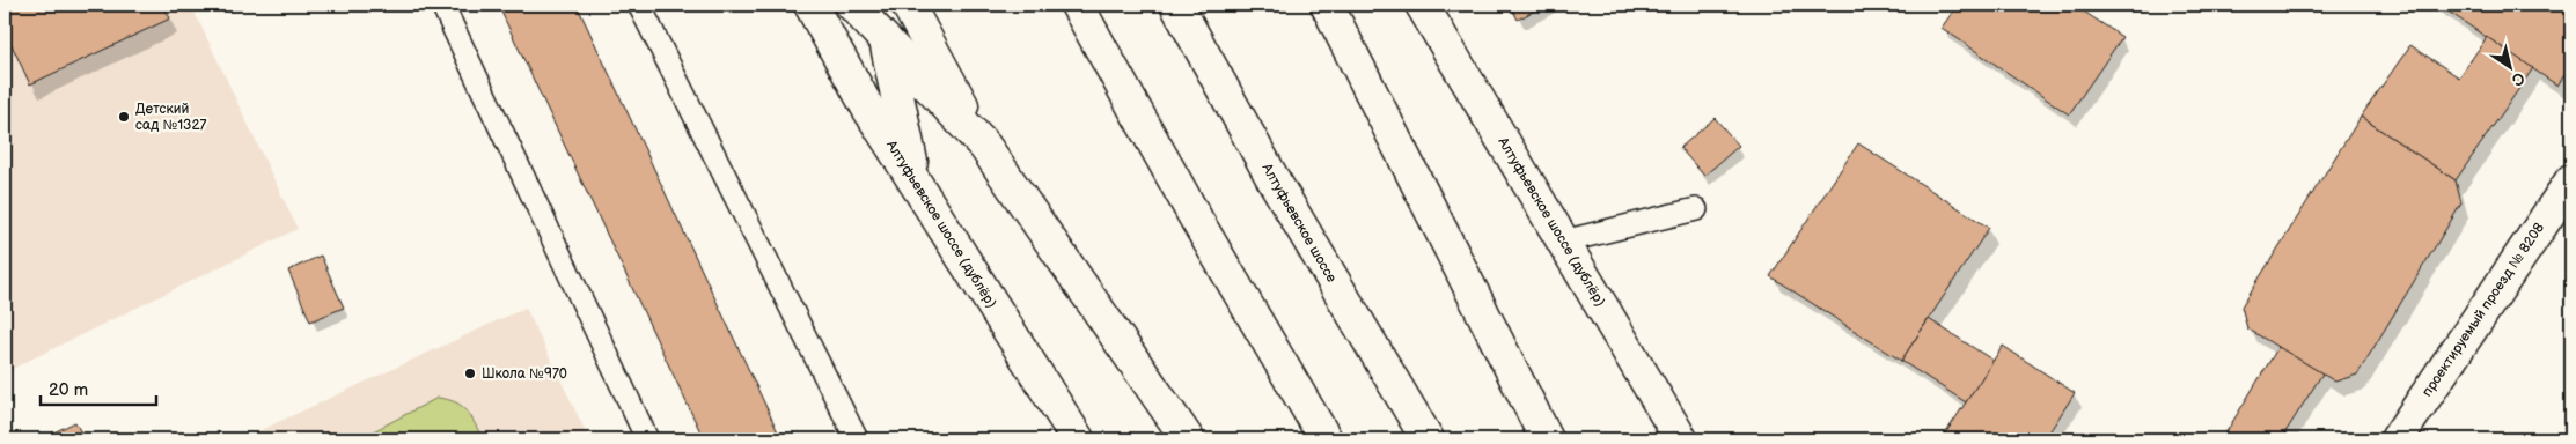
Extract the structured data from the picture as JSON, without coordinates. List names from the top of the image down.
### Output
{
  "streets": {
    "main road": ["Алтуфьевское шоссе (дублёр)", "Алтуфьевское шоссе", "проектируемый проезд № 8208"]
  },
  "places": ["Детский сад №1327", "Школа №970"],
  "scale_bar": "20 m",
  "north": "bottom right"
}
